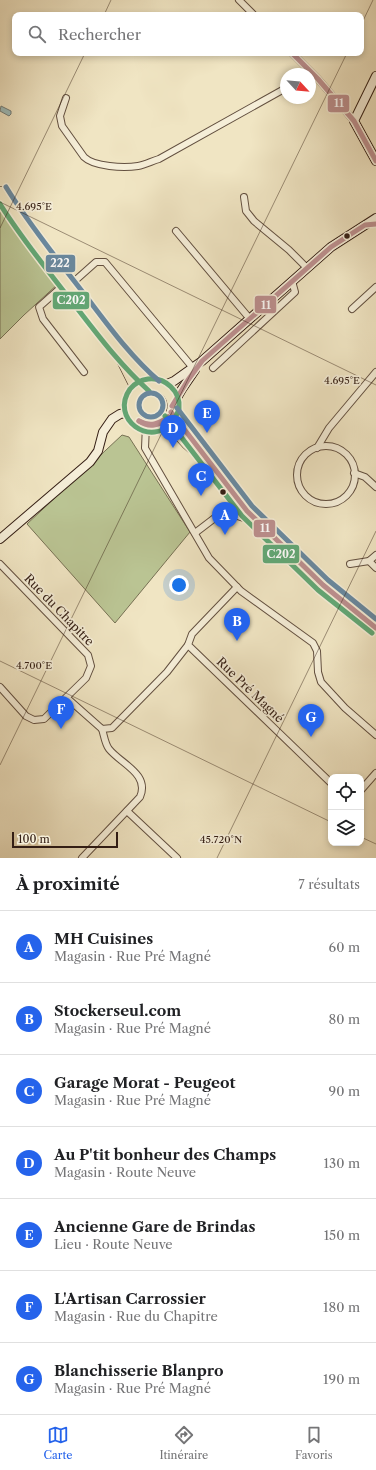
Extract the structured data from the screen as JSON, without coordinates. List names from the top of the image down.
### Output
{
  "streets": {
    "street": ["Rue du Chapitre", "Rue Pré Magné"]
  },
  "lines": ["transit line 11", "transit line 222", "transit line C202"],
  "scale_bar": "100 m",
  "north": "bottom right",
  "page": {
    "search": "Rechercher",
    "pins": [
      "E",
      "D",
      "C",
      "A",
      "B",
      "F",
      "G"
    ],
    "scale": "100 m",
    "heading": ["À proximité", "7 résultats"],
    "list": [
      {
        "mark": "A",
        "name": "MH Cuisines",
        "note": "Magasin · Rue Pré Magné",
        "value": "60 m"
      },
      {
        "mark": "B",
        "name": "Stockerseul.com",
        "note": "Magasin · Rue Pré Magné",
        "value": "80 m"
      },
      {
        "mark": "C",
        "name": "Garage Morat - Peugeot",
        "note": "Magasin · Rue Pré Magné",
        "value": "90 m"
      },
      {
        "mark": "D",
        "name": "Au P'tit bonheur des Champs",
        "note": "Magasin · Route Neuve",
        "value": "130 m"
      },
      {
        "mark": "E",
        "name": "Ancienne Gare de Brindas",
        "note": "Lieu · Route Neuve",
        "value": "150 m"
      },
      {
        "mark": "F",
        "name": "L'Artisan Carrossier",
        "note": "Magasin · Rue du Chapitre",
        "value": "180 m"
      },
      {
        "mark": "G",
        "name": "Blanchisserie Blanpro",
        "note": "Magasin · Rue Pré Magné",
        "value": "190 m"
      }
    ],
    "nav": ["Carte", "Itinéraire", "Favoris"]
  },
  "coordinates": ["4.695°E", "4.700°E", "45.720°N"]
}
